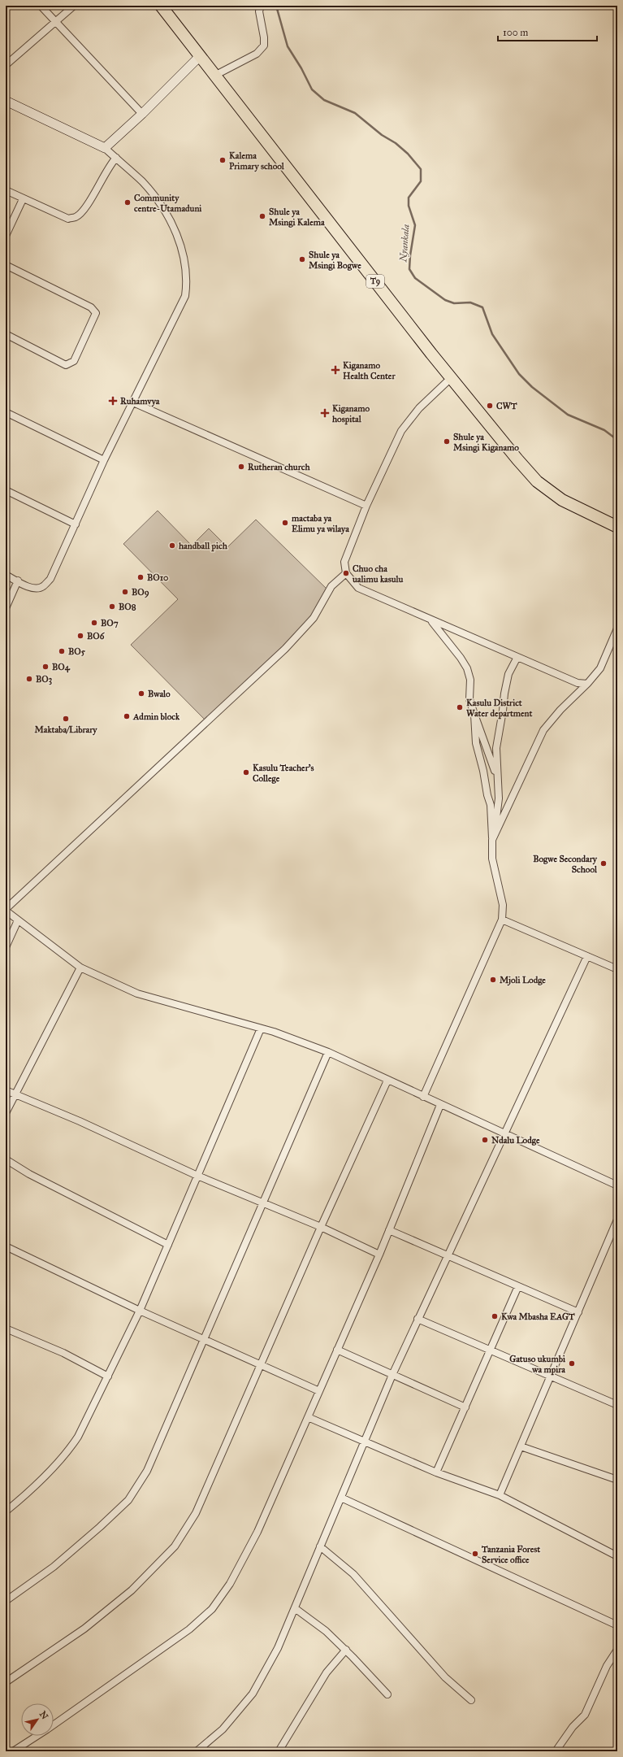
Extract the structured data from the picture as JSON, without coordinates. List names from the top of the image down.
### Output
{
  "streets": {
    "highway": ["T9"]
  },
  "water": ["Nyankala"],
  "places": {
    "other": [
      "Kalema Primary school",
      "Community centre-Utamaduni",
      "Shule ya Msingi Kalema",
      "Shule ya Msingi Bogwe",
      "CWT",
      "Shule ya Msingi Kiganamo",
      "Rutheran church",
      "mactaba ya Elimu ya wilaya",
      "handball pich",
      "Chuo cha ualimu kasulu",
      "BO10",
      "BO9",
      "BO8",
      "BO7",
      "BO6",
      "BO5",
      "BO4",
      "BO3",
      "Bwalo",
      "Kasulu District Water department",
      "Admin block",
      "Maktaba/Library",
      "Kasulu Teacher's College",
      "Bogwe Secondary School",
      "Mjoli Lodge",
      "Ndalu Lodge",
      "Kwa Mbasha EAGT",
      "Gatuso ukumbi wa mpira",
      "Tanzania Forest Service office"
    ],
    "health": ["Kiganamo Health Center", "Ruhamvya", "Kiganamo hospital"]
  },
  "scale_bar": "100 m",
  "north": "top right"
}
